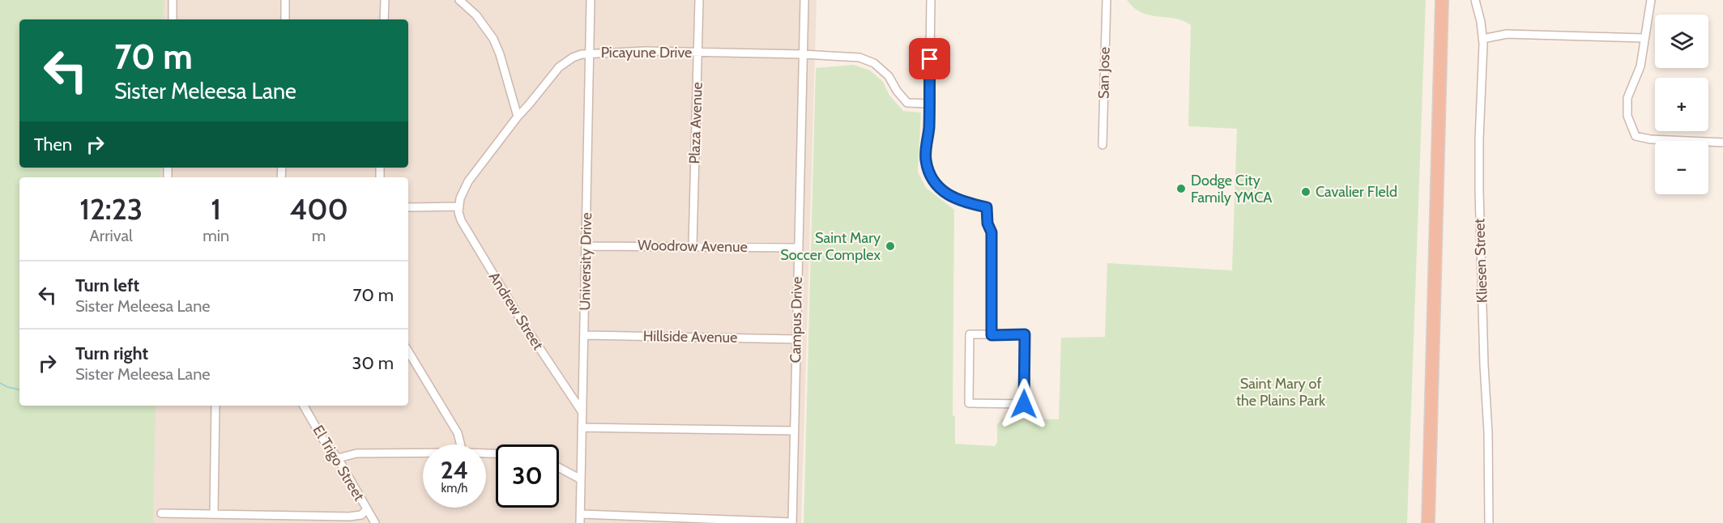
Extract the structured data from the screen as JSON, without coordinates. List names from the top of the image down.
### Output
{
  "streets": {
    "street": [
      "Picayune Drive",
      "San Jose",
      "Plaza Avenue",
      "Woodrow Avenue",
      "Kliesen Street",
      "University Drive",
      "Andrew Street",
      "Campus Drive",
      "Hillside Avenue",
      "El Trigo Street"
    ]
  },
  "crossings": [
    ["Picayune Drive", "Plaza Avenue"],
    ["Picayune Drive", "University Drive"],
    ["Picayune Drive", "Andrew Street"],
    ["Picayune Drive", "Campus Drive"],
    ["Plaza Avenue", "Woodrow Avenue"],
    ["Woodrow Avenue", "University Drive"],
    ["Woodrow Avenue", "Campus Drive"],
    ["University Drive", "Andrew Street"],
    ["University Drive", "Hillside Avenue"],
    ["Campus Drive", "Hillside Avenue"]
  ],
  "parks": ["Saint Mary of the Plains Park"],
  "places": ["Dodge City Family YMCA", "Cavalier FIeld", "Saint Mary Soccer Complex"],
  "page": {
    "map_buttons": ["+", "−"],
    "turn": ["70 m", "Sister Meleesa Lane"],
    "then": "Then",
    "eta": [
      "12:23",
      "Arrival",
      "1",
      "min",
      "400",
      "m"
    ],
    "list": [
      {
        "name": "Turn left",
        "note": "Sister Meleesa Lane",
        "value": "70 m"
      },
      {
        "name": "Turn right",
        "note": "Sister Meleesa Lane",
        "value": "30 m"
      }
    ],
    "speed": "24 km/h",
    "limit": "30"
  }
}
